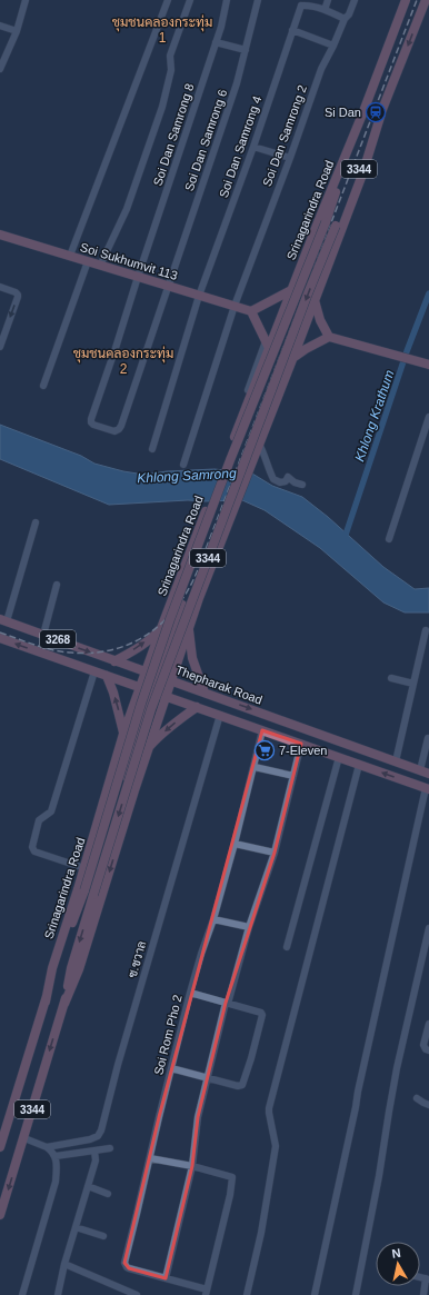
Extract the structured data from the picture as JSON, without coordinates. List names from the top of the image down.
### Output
{
  "streets": {
    "main road": [
      "3344",
      "Srinagarindra Road",
      "Soi Sukhumvit 113",
      "3268",
      "Thepharak Road"
    ],
    "street": [
      "Soi Dan Samrong 8",
      "Soi Dan Samrong 2",
      "Soi Dan Samrong 6",
      "Soi Dan Samrong 4",
      "ซ.ชวาล",
      "Soi Rom Pho 2"
    ]
  },
  "crossings": [
    ["Soi Dan Samrong 8", "Soi Dan Samrong 6"],
    ["Soi Dan Samrong 8", "Soi Sukhumvit 113"],
    ["Soi Dan Samrong 2", "Soi Sukhumvit 113"],
    ["Soi Dan Samrong 6", "Soi Sukhumvit 113"],
    ["Soi Dan Samrong 4", "Soi Sukhumvit 113"],
    ["3344", "3268"],
    ["3344", "Thepharak Road"],
    ["Srinagarindra Road", "3268"],
    ["Srinagarindra Road", "Thepharak Road"],
    ["3268", "ซ.ชวาล"],
    ["3268", "Soi Rom Pho 2"]
  ],
  "districts": ["ชุมชนคลองกระทุ่ม 1", "ชุมชนคลองกระทุ่ม 2"],
  "water": ["Khlong Krathum", "Khlong Samrong"],
  "places": {
    "station": ["Si Dan"],
    "supermarket": ["7-Eleven"]
  },
  "north": "top"
}
